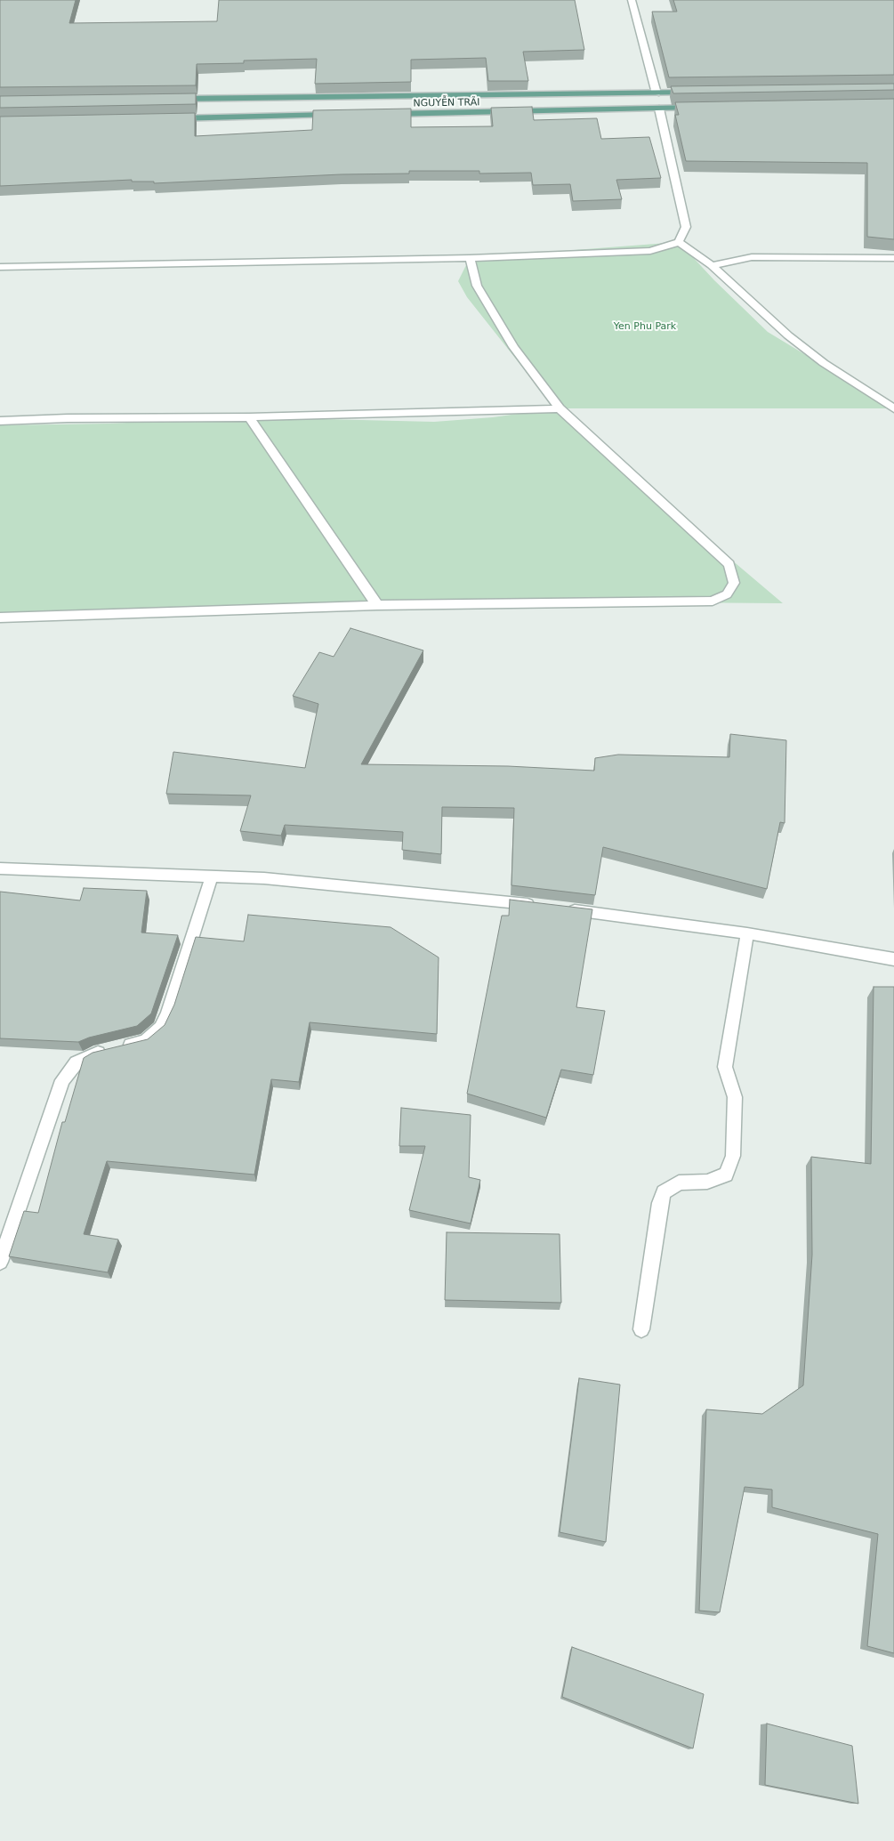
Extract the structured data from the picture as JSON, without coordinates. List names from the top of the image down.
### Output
{
  "streets": {
    "main road": ["NGUYỄN TRÃI"]
  },
  "parks": ["Yen Phu Park"]
}
